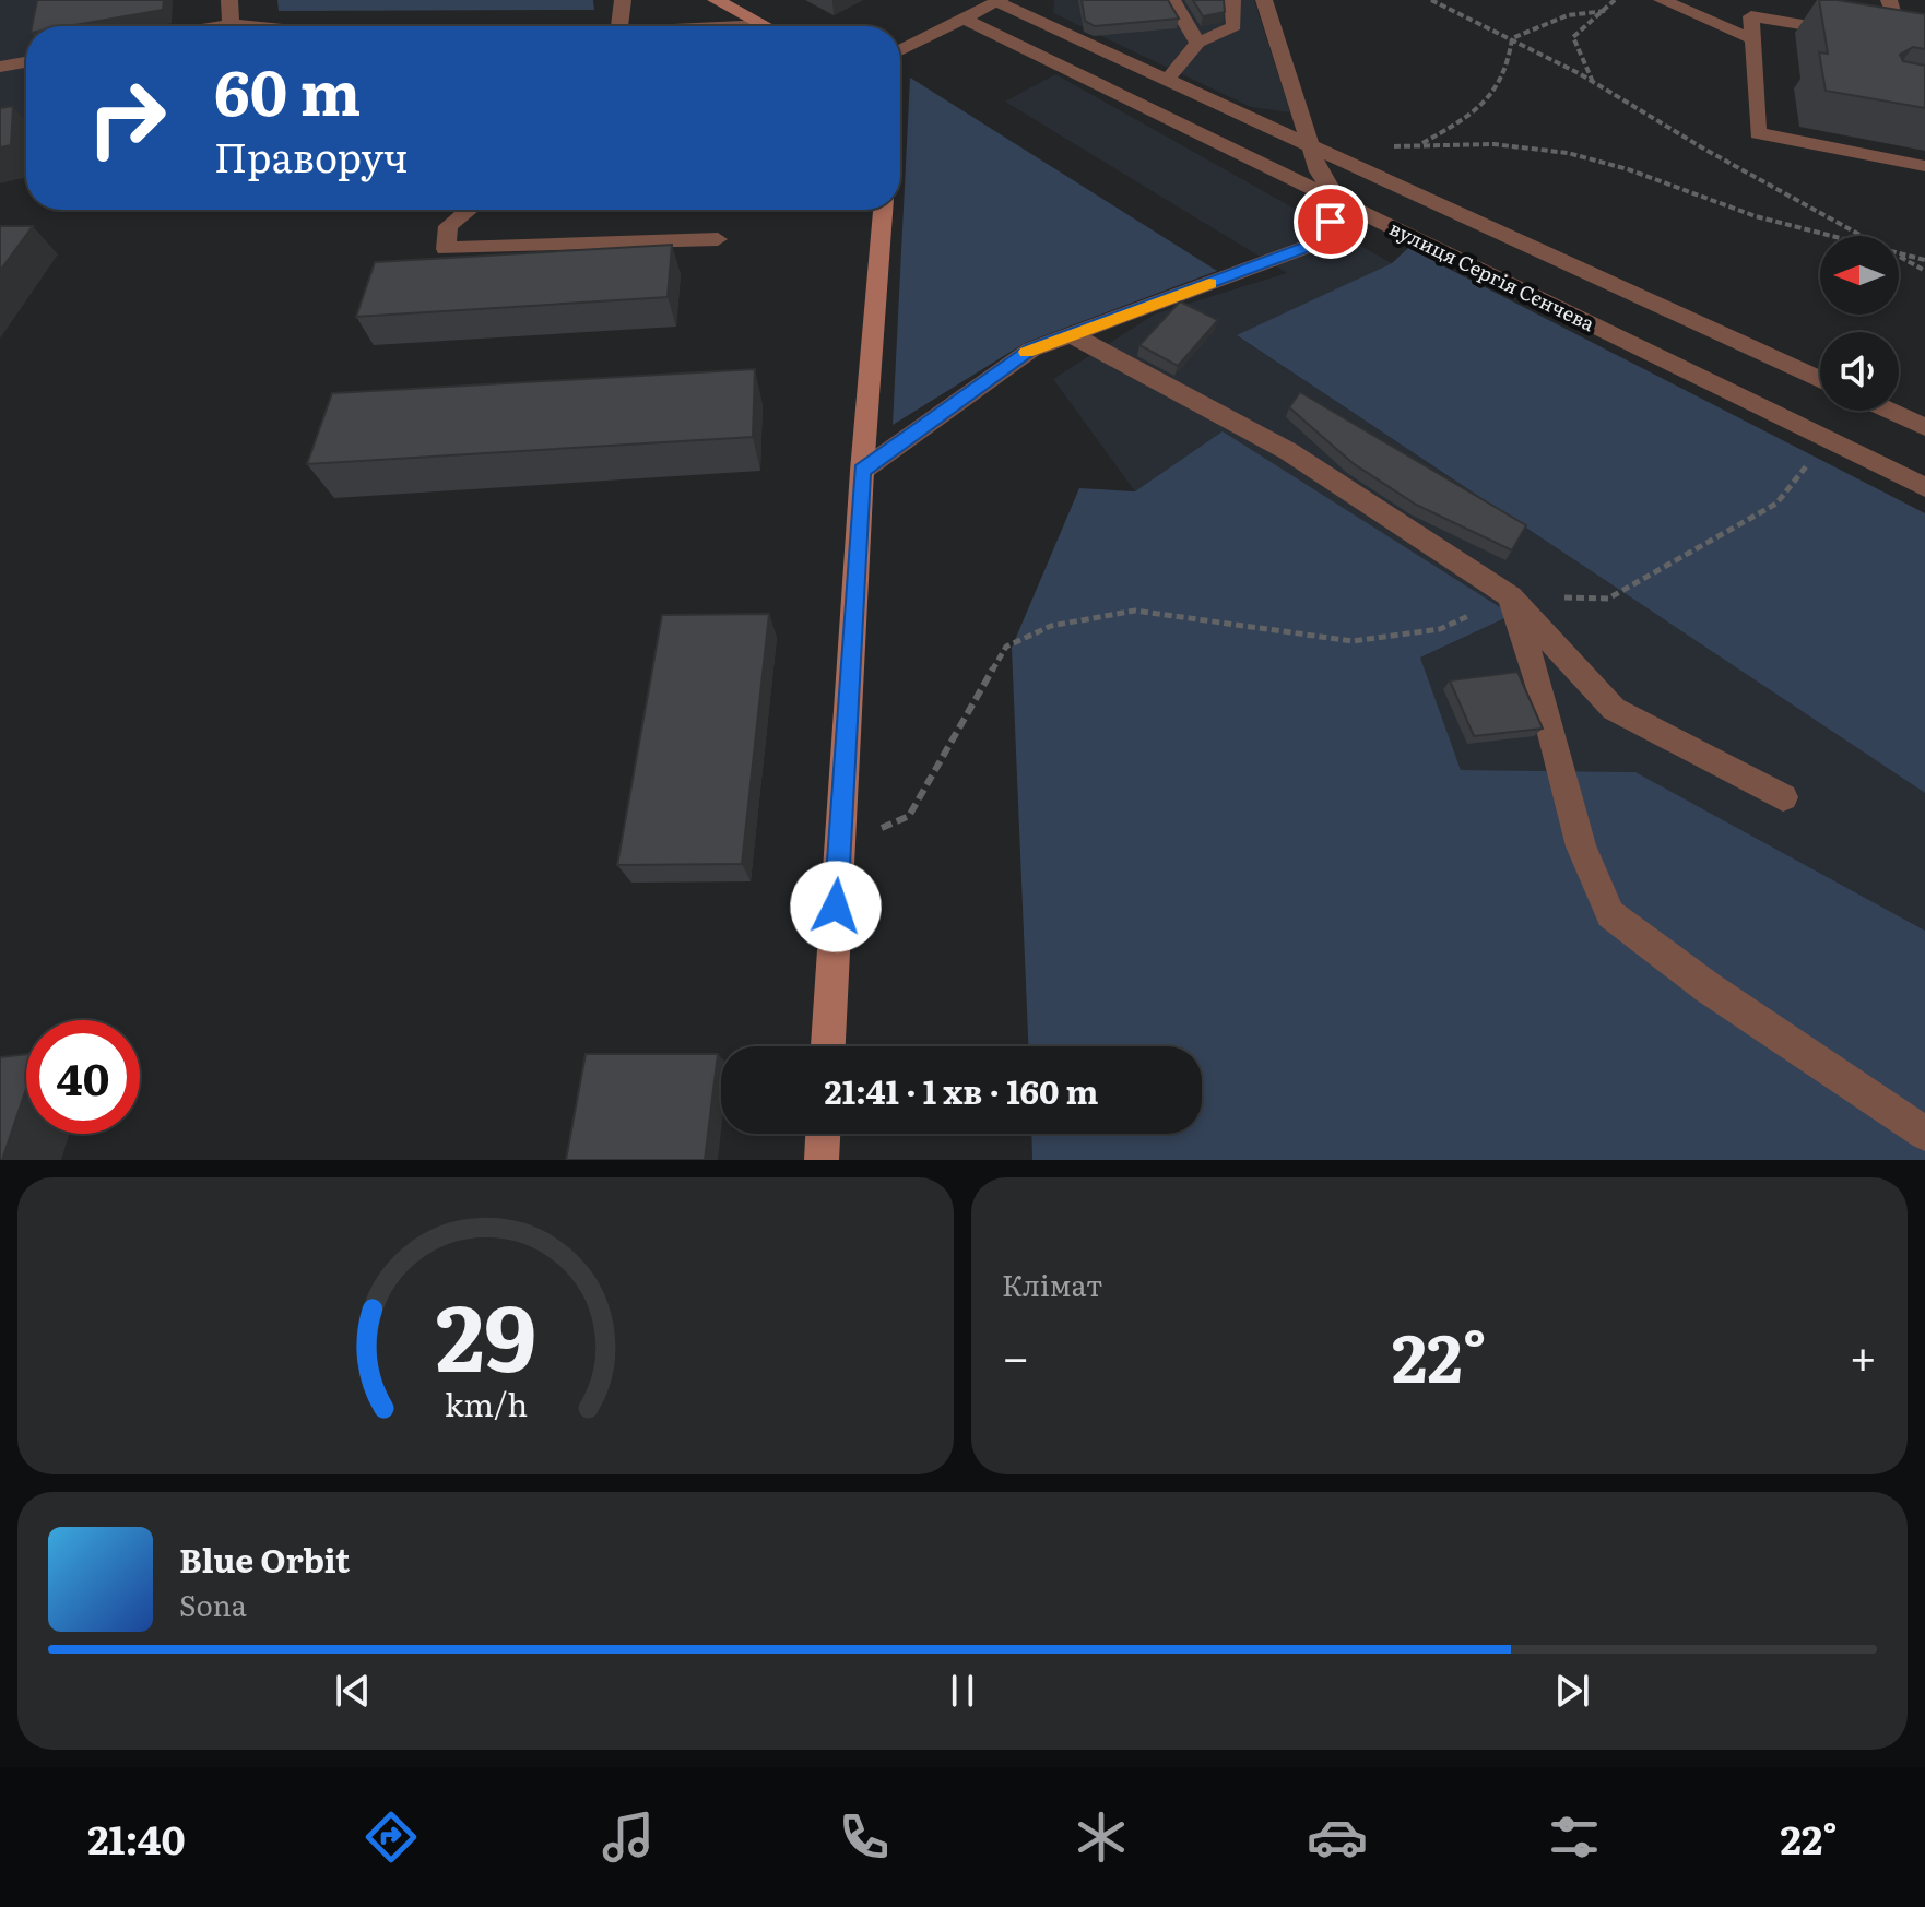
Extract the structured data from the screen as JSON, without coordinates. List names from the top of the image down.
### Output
{
  "streets": {
    "street": ["вулиця Сергія Сєнчева"]
  },
  "north": "left",
  "page": {
    "turn": ["60 m", "Праворуч"],
    "limit": "40",
    "trip": "21:41 · 1 хв · 160 m",
    "tile": "Клімат",
    "heat": ["−", "22°", "+"],
    "song": ["Blue Orbit", "Sona"],
    "tabs": ["21:40", "22°"],
    "gauge": ["29", "km/h"]
  }
}
